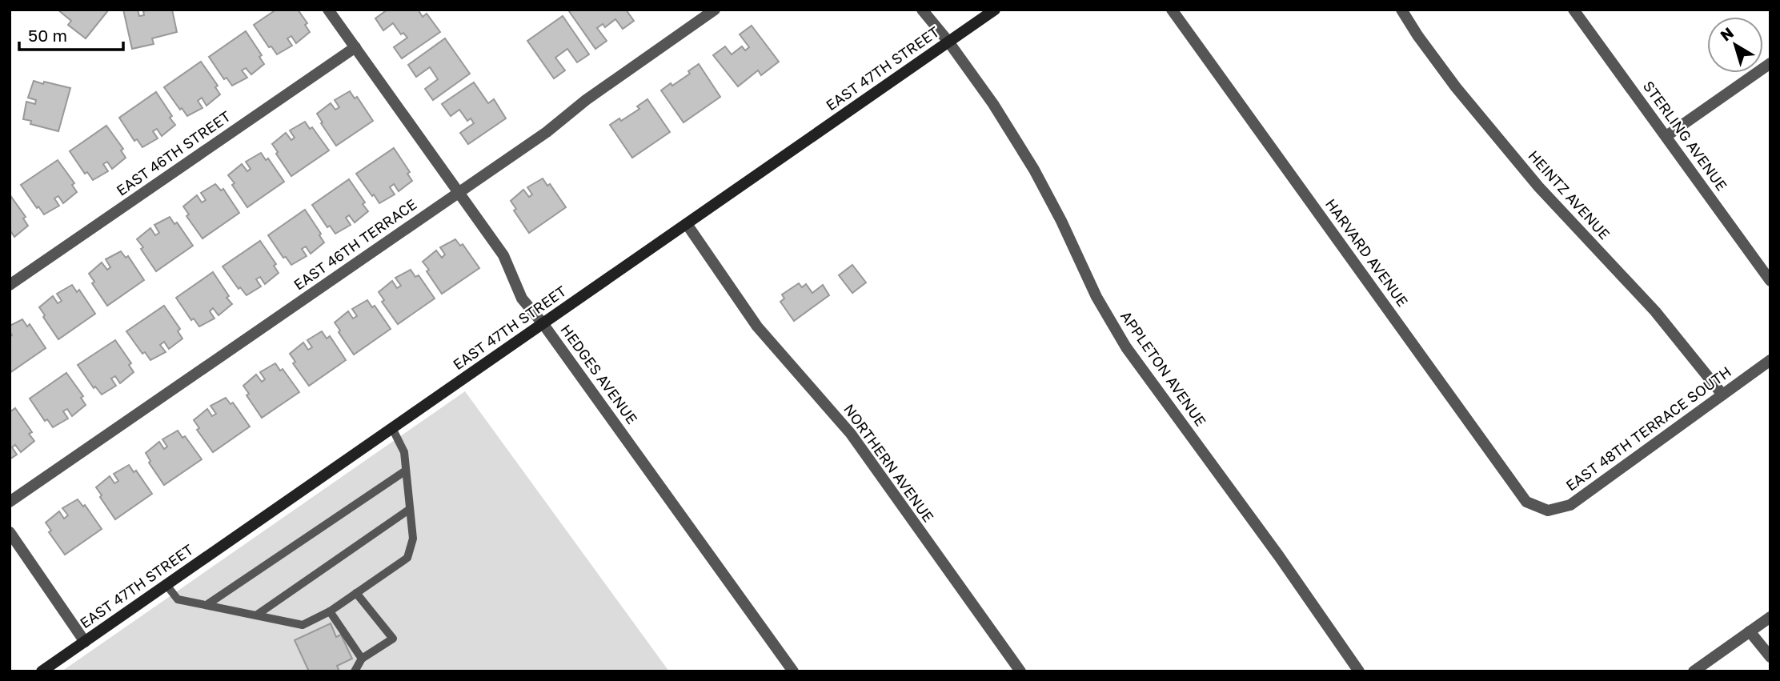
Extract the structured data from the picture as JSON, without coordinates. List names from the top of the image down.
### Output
{
  "streets": {
    "main road": ["EAST 47TH STREET"],
    "street": [
      "STERLING AVENUE",
      "EAST 46TH STREET",
      "HEINTZ AVENUE",
      "EAST 46TH TERRACE",
      "HARVARD AVENUE",
      "APPLETON AVENUE",
      "HEDGES AVENUE",
      "EAST 48TH TERRACE SOUTH",
      "NORTHERN AVENUE"
    ]
  },
  "crossings": [
    ["EAST 47TH STREET", "APPLETON AVENUE"],
    ["EAST 47TH STREET", "HEDGES AVENUE"],
    ["EAST 47TH STREET", "NORTHERN AVENUE"],
    ["EAST 46TH STREET", "HEDGES AVENUE"],
    ["HEINTZ AVENUE", "EAST 48TH TERRACE SOUTH"],
    ["EAST 46TH TERRACE", "HEDGES AVENUE"],
    ["HARVARD AVENUE", "EAST 48TH TERRACE SOUTH"]
  ],
  "scale_bar": "50 m",
  "north": "top left"
}
